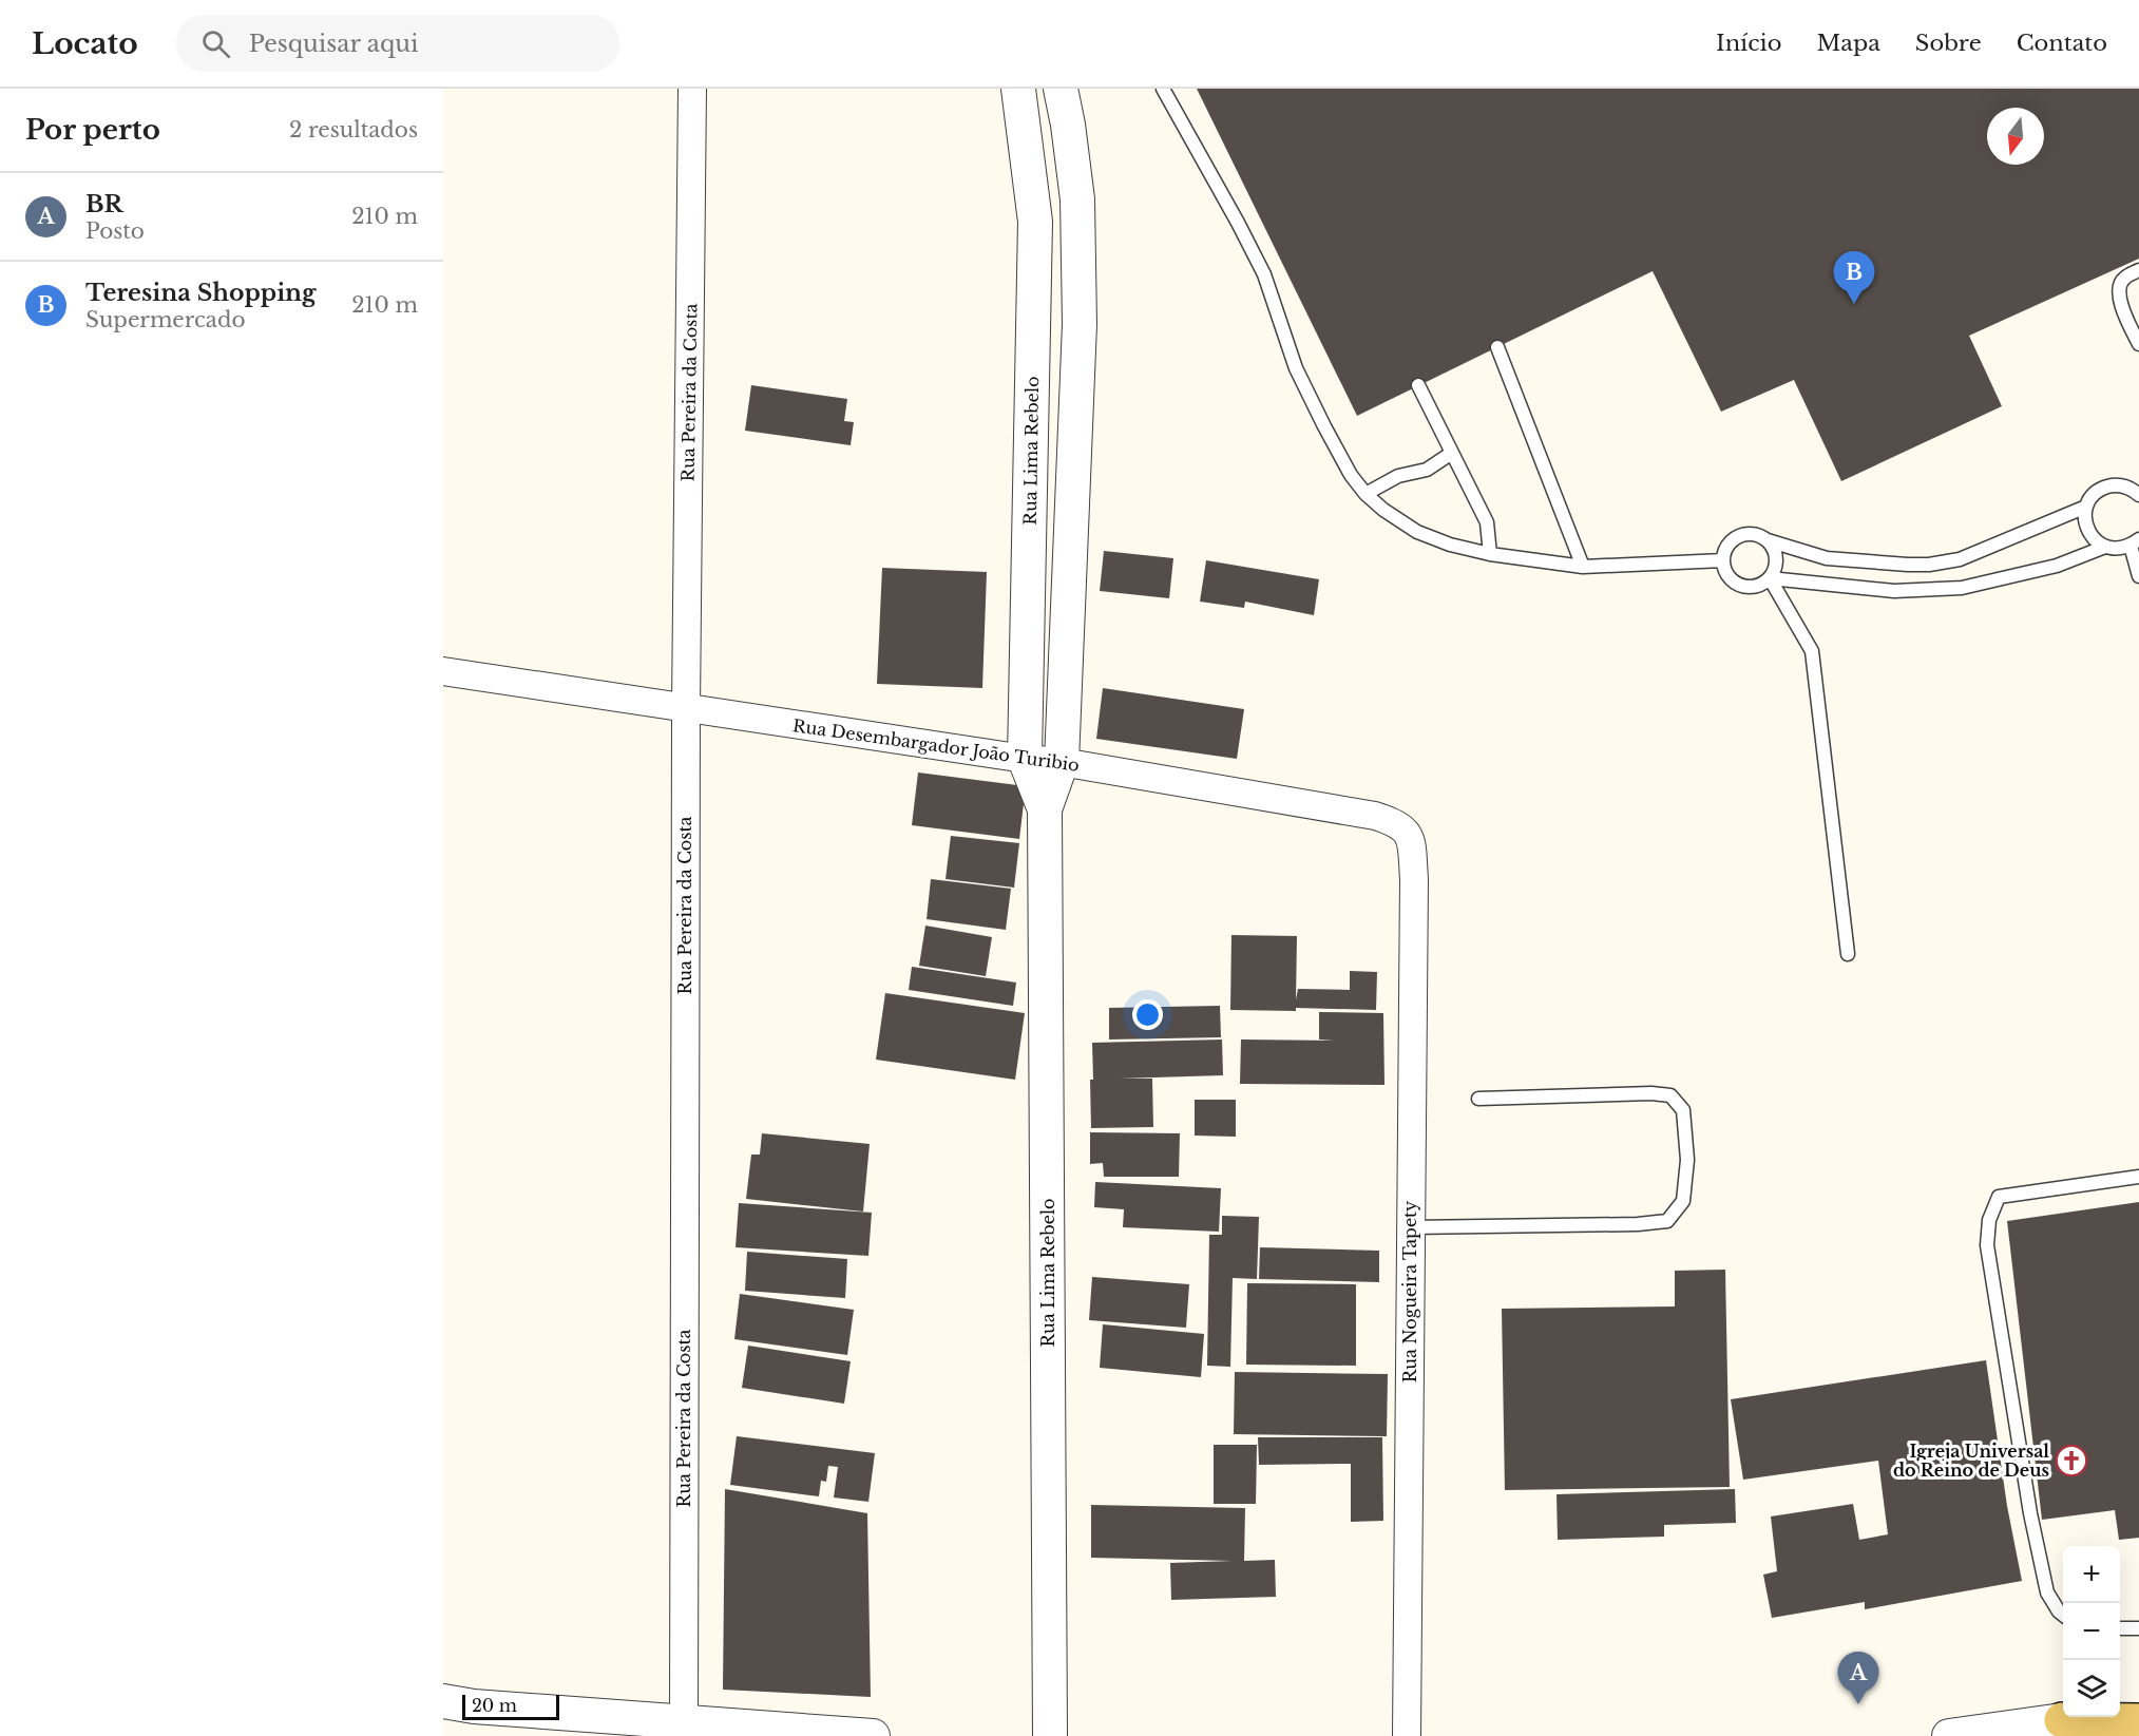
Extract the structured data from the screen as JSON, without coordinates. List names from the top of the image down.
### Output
{
  "streets": {
    "street": [
      "Rua Pereira da Costa",
      "Rua Lima Rebelo",
      "Rua Desembargador João Turibio",
      "Rua Nogueira Tapety"
    ]
  },
  "crossings": [
    ["Rua Pereira da Costa", "Rua Desembargador João Turibio"],
    ["Rua Lima Rebelo", "Rua Desembargador João Turibio"],
    ["Rua Desembargador João Turibio", "Rua Nogueira Tapety"]
  ],
  "places": {
    "church": ["Igreja Universal do Reino de Deus"]
  },
  "scale_bar": "20 m",
  "north": "bottom",
  "page": {
    "header": "Locato",
    "search": "Pesquisar aqui",
    "nav": [
      "Início",
      "Mapa",
      "Sobre",
      "Contato"
    ],
    "heading": ["Por perto", "2 resultados"],
    "list": [
      {
        "mark": "A",
        "name": "BR",
        "note": "Posto",
        "value": "210 m"
      },
      {
        "mark": "B",
        "name": "Teresina Shopping",
        "note": "Supermercado",
        "value": "210 m"
      }
    ],
    "pins": ["B", "A"],
    "map_buttons": ["+", "−"],
    "scale": "20 m"
  }
}
